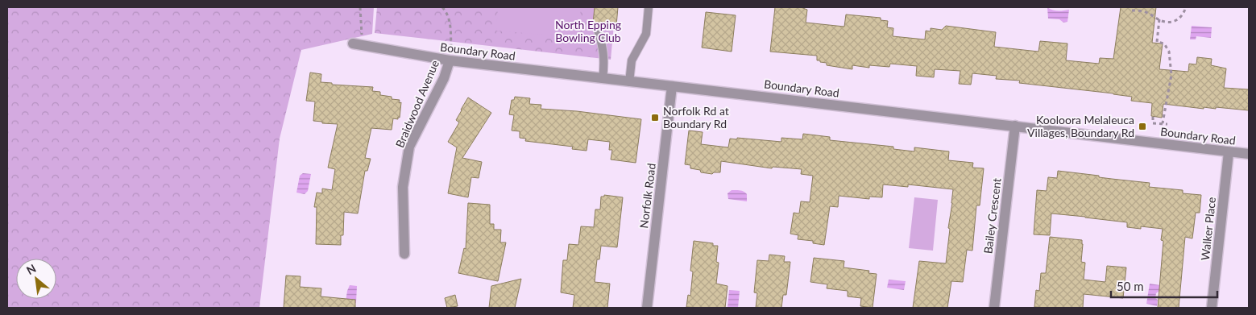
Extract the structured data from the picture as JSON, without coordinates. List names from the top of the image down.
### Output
{
  "streets": {
    "street": [
      "Boundary Road",
      "Braidwood Avenue",
      "Norfolk Road",
      "Bailey Crescent",
      "Walker Place"
    ]
  },
  "crossings": [
    ["Boundary Road", "Braidwood Avenue"],
    ["Boundary Road", "Norfolk Road"],
    ["Boundary Road", "Bailey Crescent"],
    ["Boundary Road", "Walker Place"]
  ],
  "parks": ["North Epping Bowling Club"],
  "places": {
    "transit": ["Norfolk Rd at Boundary Rd", "Kooloora Melaleuca Villages, Boundary Rd"]
  },
  "scale_bar": "50 m",
  "north": "top left"
}
